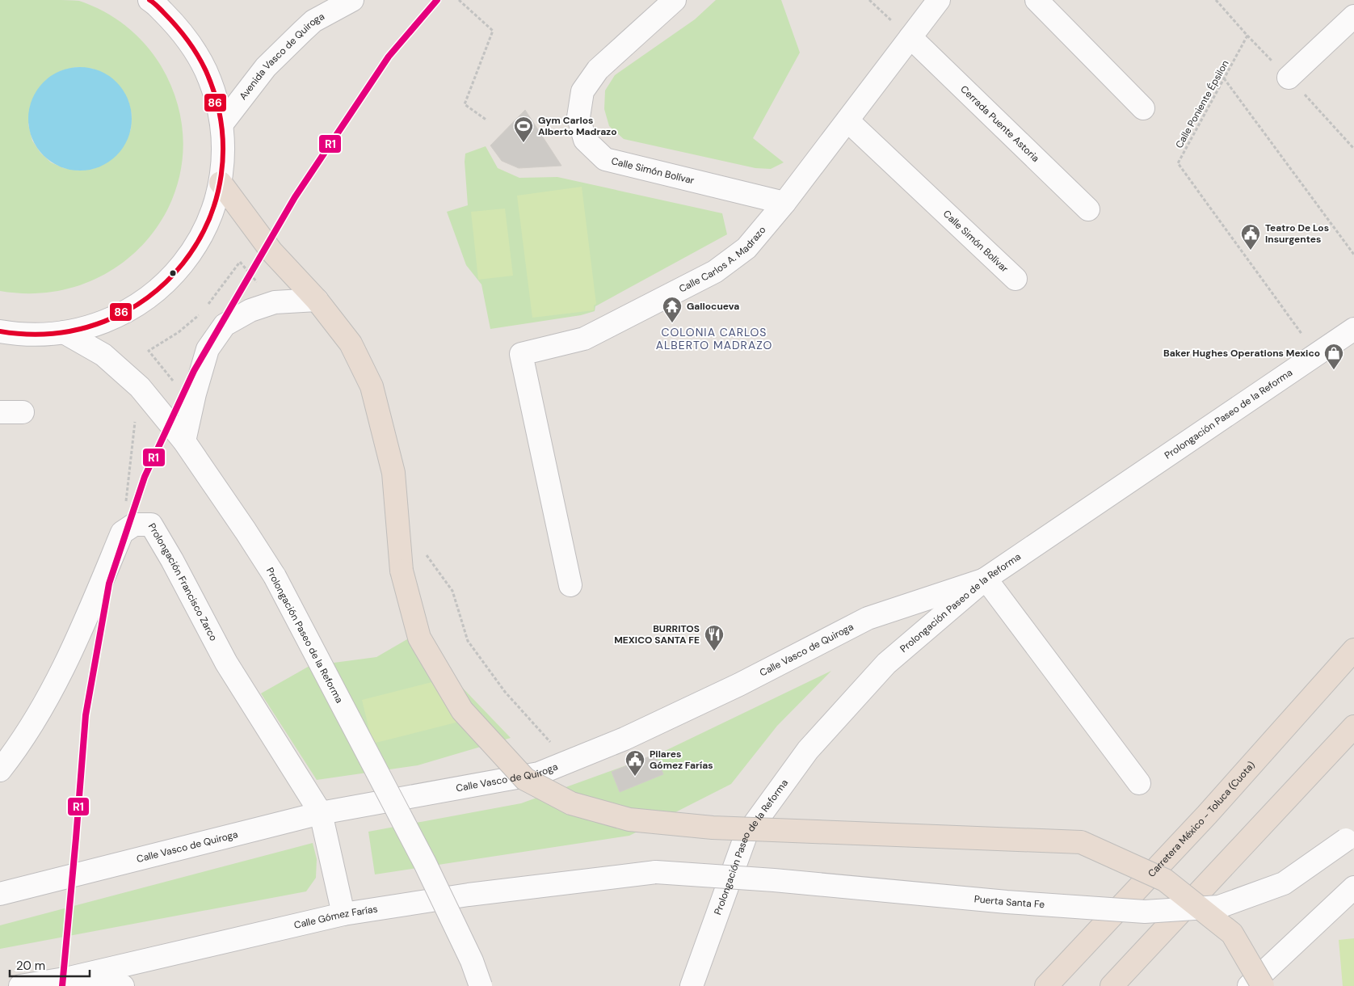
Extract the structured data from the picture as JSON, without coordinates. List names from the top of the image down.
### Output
{
  "streets": {
    "highway": ["Carretera México - Toluca (Cuota)"],
    "street": [
      "Avenida Vasco de Quiroga",
      "Cerrada Puente Astoria",
      "Calle Simón Bolívar",
      "Calle Carlos A. Madrazo",
      "Prolongación Paseo de la Reforma",
      "Prolongación Francisco Zarco",
      "Calle Vasco de Quiroga",
      "Puerta Santa Fe",
      "Calle Gómez Farías"
    ],
    "path": ["Calle Poniente Épsilon"]
  },
  "crossings": [
    ["Calle Poniente Épsilon", "Prolongación Paseo de la Reforma"],
    ["Cerrada Puente Astoria", "Calle Carlos A. Madrazo"],
    ["Calle Simón Bolívar", "Calle Carlos A. Madrazo"],
    ["Prolongación Paseo de la Reforma", "Calle Vasco de Quiroga"],
    ["Prolongación Francisco Zarco", "Calle Vasco de Quiroga"],
    ["Puerta Santa Fe", "Calle Gómez Farías"]
  ],
  "districts": ["COLONIA CARLOS ALBERTO MADRAZO"],
  "places": {
    "sports": ["Gym Carlos Alberto Madrazo"],
    "public building": ["Teatro De Los Insurgentes", "Pilares Gómez Farías"],
    "temple": ["Gallocueva"],
    "shop": ["Baker Hughes Operations Mexico"],
    "restaurant": ["BURRITOS MEXICO SANTA FE"]
  },
  "lines": ["transit line R1", "transit line 86"],
  "scale_bar": "20 m"
}
